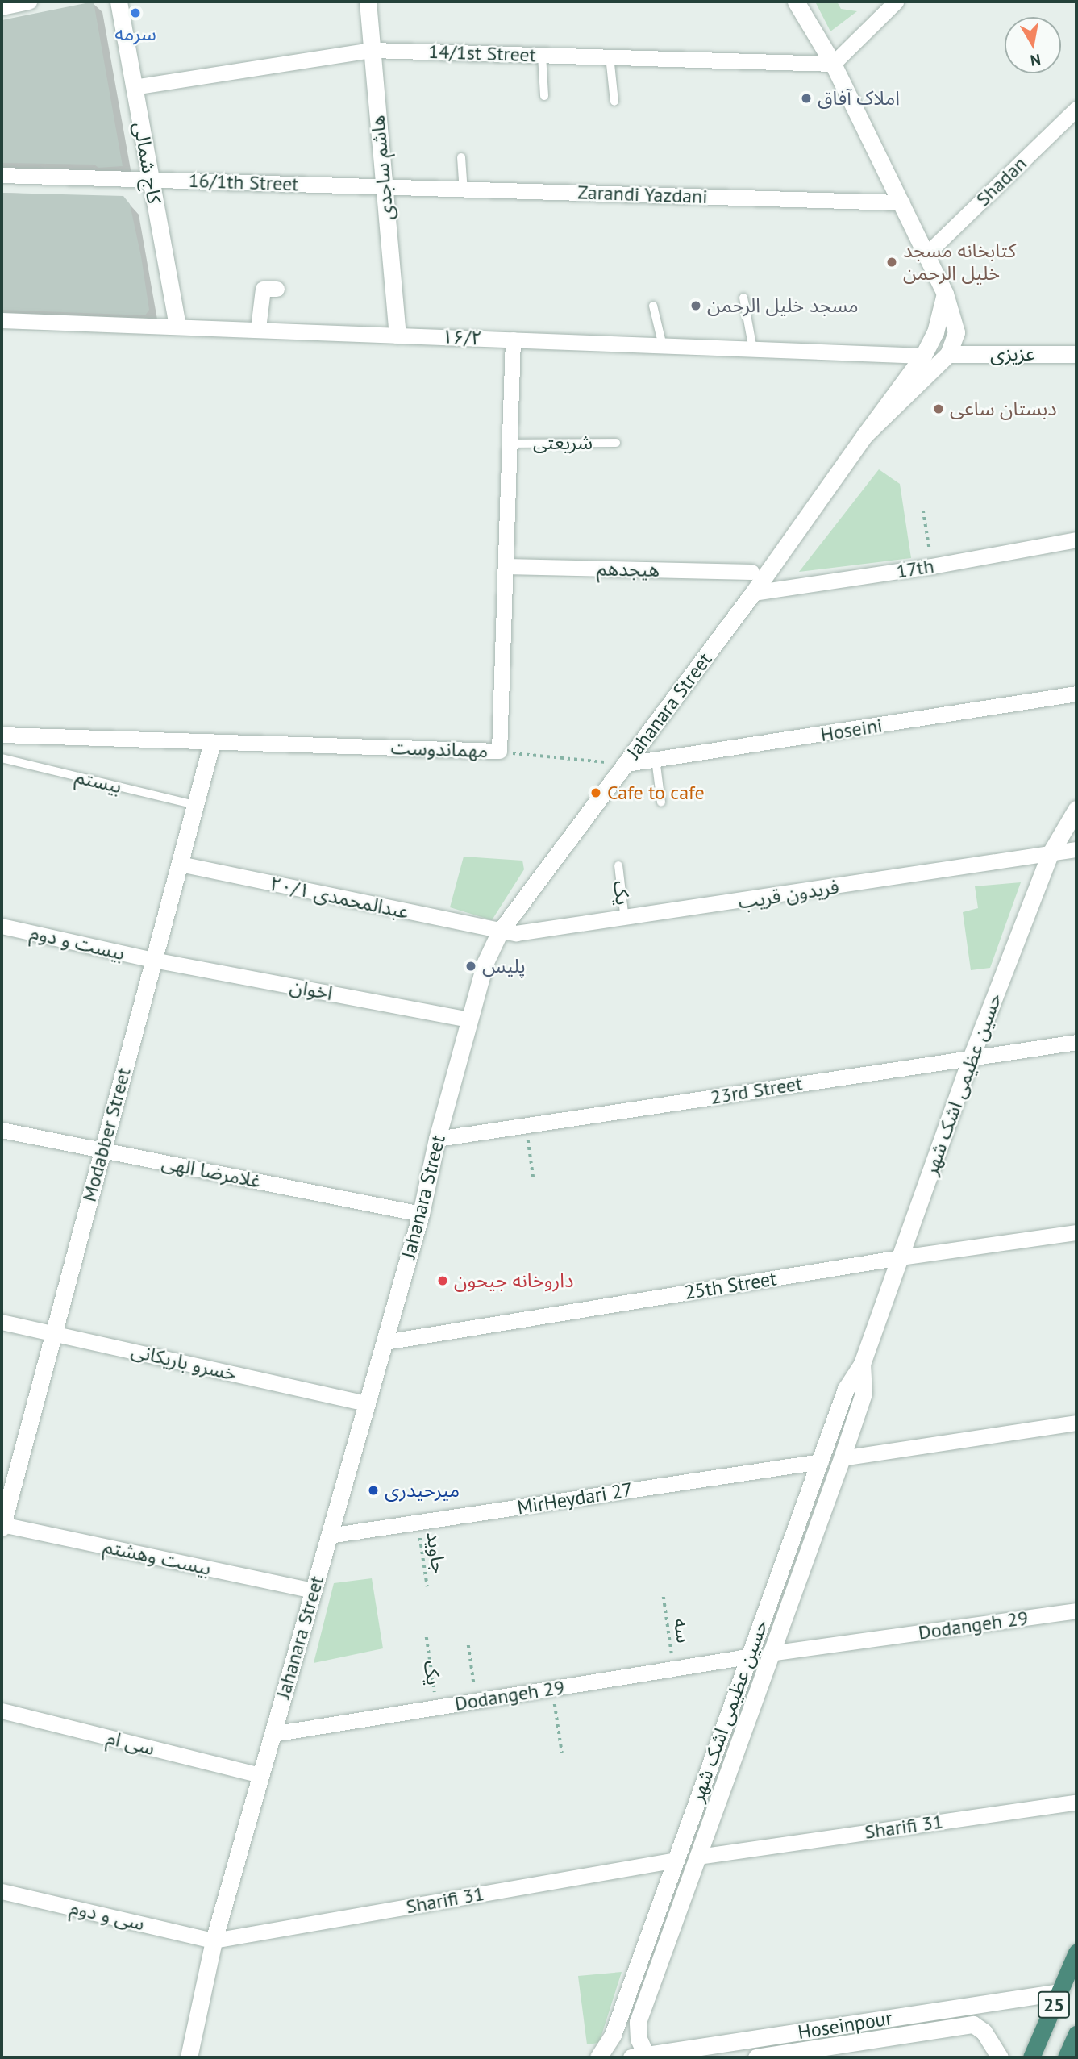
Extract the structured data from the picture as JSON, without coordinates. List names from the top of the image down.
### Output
{
  "streets": {
    "highway": ["25"],
    "street": [
      "14/1st Street",
      "کاج شمالی",
      "هاشم ساجدی",
      "Shadan",
      "16/1th Street",
      "Zarandi Yazdani",
      "۱۶/۲",
      "عزیزی",
      "17th",
      "هیجدهم",
      "Jahanara Street",
      "Hoseini",
      "مهماندوست",
      "فریدون قریب",
      "عبدالمحمدی ۲۰/۱",
      "بیست و دوم",
      "اخوان",
      "حسین عظیمی اشک شهر",
      "23rd Street",
      "Modabber Street",
      "غلامرضا الهی",
      "25th Street",
      "خسرو باریکانی",
      "MirHeydari 27",
      "بیست وهشتم",
      "Dodangeh 29",
      "سی ام",
      "Sharifi 31",
      "سی و دوم",
      "Hoseinpour"
    ],
    "lane": ["شریعتی", "بیستم", "یک"],
    "path": ["جاوید", "سه"]
  },
  "crossings": [
    ["14/1st Street", "کاج شمالی"],
    ["14/1st Street", "هاشم ساجدی"],
    ["کاج شمالی", "16/1th Street"],
    ["کاج شمالی", "۱۶/۲"],
    ["هاشم ساجدی", "16/1th Street"],
    ["هاشم ساجدی", "Zarandi Yazdani"],
    ["هاشم ساجدی", "۱۶/۲"],
    ["16/1th Street", "Zarandi Yazdani"],
    ["۱۶/۲", "مهماندوست"],
    ["شریعتی", "مهماندوست"],
    ["17th", "Jahanara Street"],
    ["هیجدهم", "مهماندوست"],
    ["Jahanara Street", "Hoseini"],
    ["Jahanara Street", "فریدون قریب"],
    ["Jahanara Street", "عبدالمحمدی ۲۰/۱"],
    ["Jahanara Street", "اخوان"],
    ["Jahanara Street", "23rd Street"],
    ["Jahanara Street", "غلامرضا الهی"],
    ["Jahanara Street", "25th Street"],
    ["Jahanara Street", "خسرو باریکانی"],
    ["Jahanara Street", "MirHeydari 27"],
    ["Jahanara Street", "بیست وهشتم"],
    ["Jahanara Street", "Dodangeh 29"],
    ["Jahanara Street", "سی ام"],
    ["Jahanara Street", "Sharifi 31"],
    ["Jahanara Street", "سی و دوم"],
    ["مهماندوست", "Modabber Street"],
    ["بیستم", "Modabber Street"],
    ["یک", "فریدون قریب"],
    ["یک", "Dodangeh 29"],
    ["فریدون قریب", "عبدالمحمدی ۲۰/۱"],
    ["فریدون قریب", "حسین عظیمی اشک شهر"],
    ["عبدالمحمدی ۲۰/۱", "Modabber Street"],
    ["بیست و دوم", "اخوان"],
    ["بیست و دوم", "Modabber Street"],
    ["اخوان", "Modabber Street"],
    ["حسین عظیمی اشک شهر", "23rd Street"],
    ["حسین عظیمی اشک شهر", "25th Street"],
    ["حسین عظیمی اشک شهر", "MirHeydari 27"],
    ["حسین عظیمی اشک شهر", "Dodangeh 29"],
    ["حسین عظیمی اشک شهر", "Sharifi 31"],
    ["حسین عظیمی اشک شهر", "Hoseinpour"],
    ["Modabber Street", "غلامرضا الهی"],
    ["Modabber Street", "خسرو باریکانی"],
    ["Modabber Street", "بیست وهشتم"],
    ["MirHeydari 27", "جاوید"],
    ["Dodangeh 29", "سه"],
    ["Sharifi 31", "سی و دوم"],
    ["25", "Hoseinpour"]
  ],
  "places": [
    "سرمه",
    "املاک آفاق",
    "كتابخانه مسجد خليل الرحمن",
    "مسجد خلیل الرحمن",
    "دبستان ساعی",
    "Cafe to cafe",
    "پلیس",
    "داروخانه جیحون",
    "میرحیدری"
  ],
  "north": "bottom"
}
